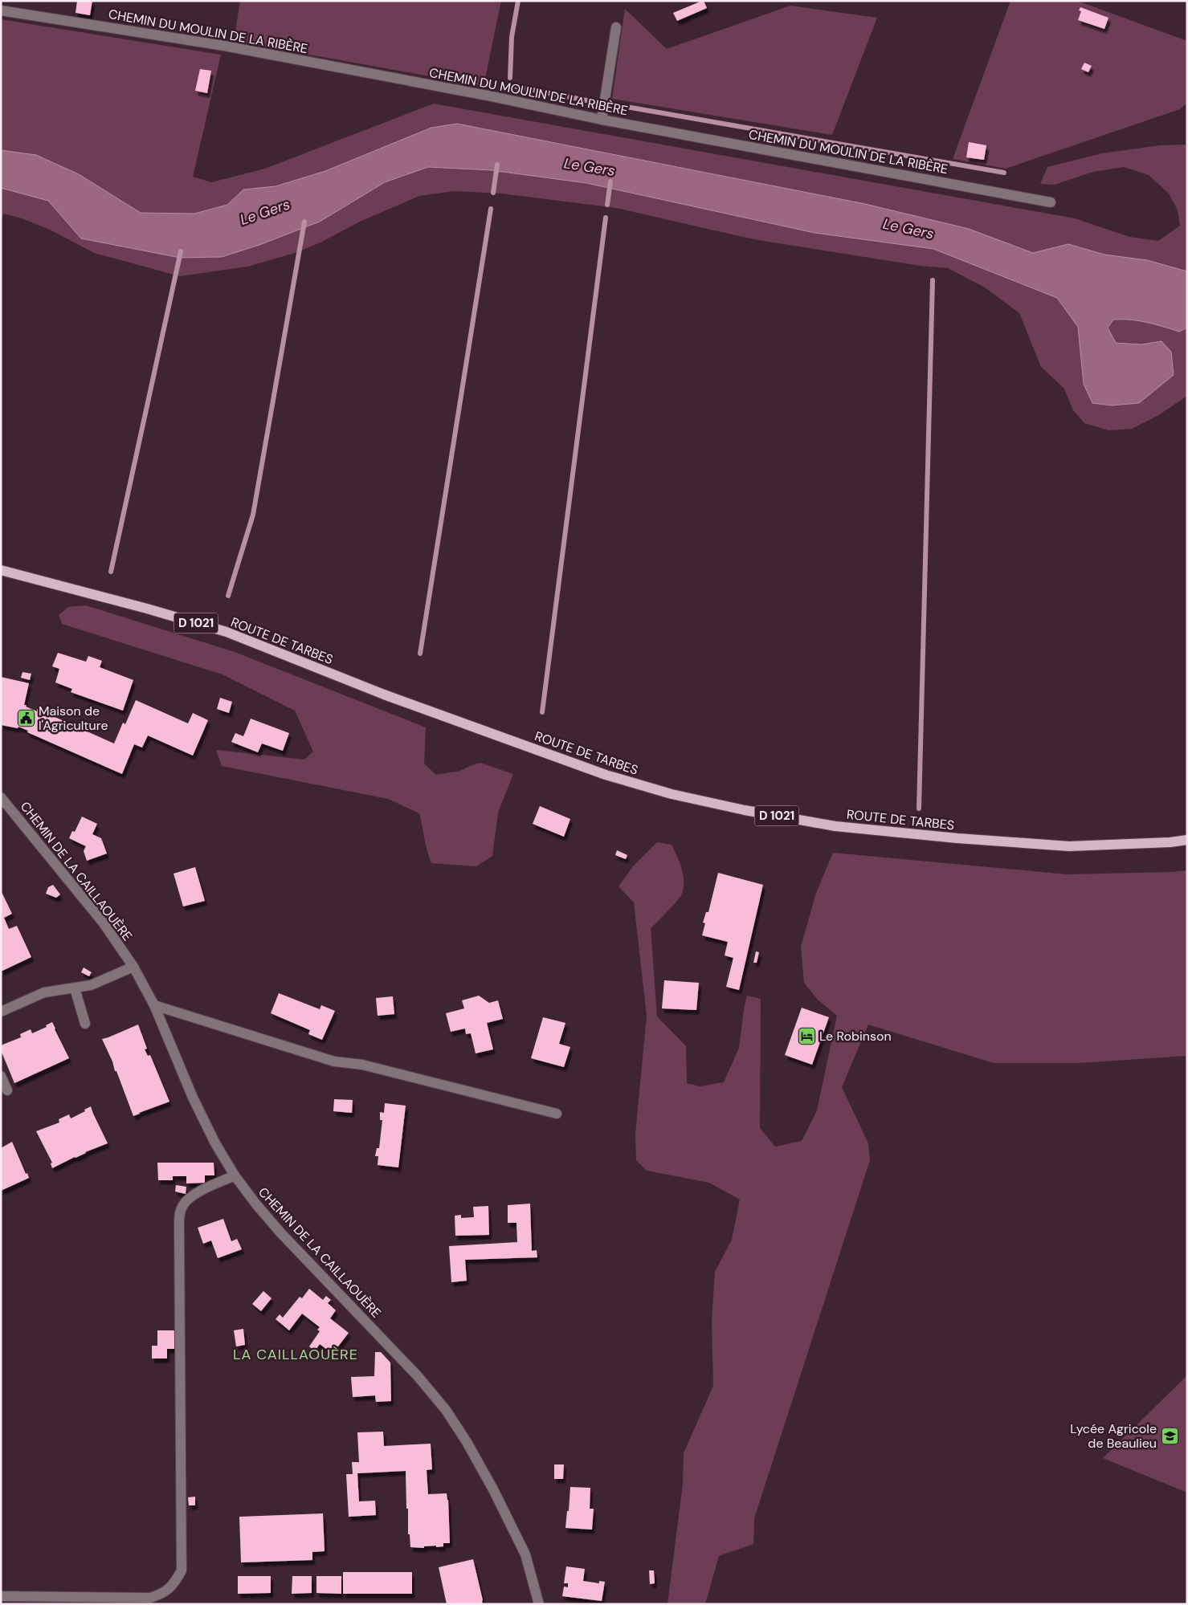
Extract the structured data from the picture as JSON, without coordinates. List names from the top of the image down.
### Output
{
  "streets": {
    "main road": ["D 1021", "ROUTE DE TARBES"],
    "street": ["CHEMIN DU MOULIN DE LA RIBÈRE", "CHEMIN DE LA CAILLAOUÈRE"]
  },
  "districts": ["LA CAILLAOUÈRE"],
  "water": ["Le Gers"],
  "places": {
    "public building": ["Maison de l'Agriculture"],
    "hotel": ["Le Robinson"],
    "school or university": ["Lycée Agricole de Beaulieu"]
  }
}
